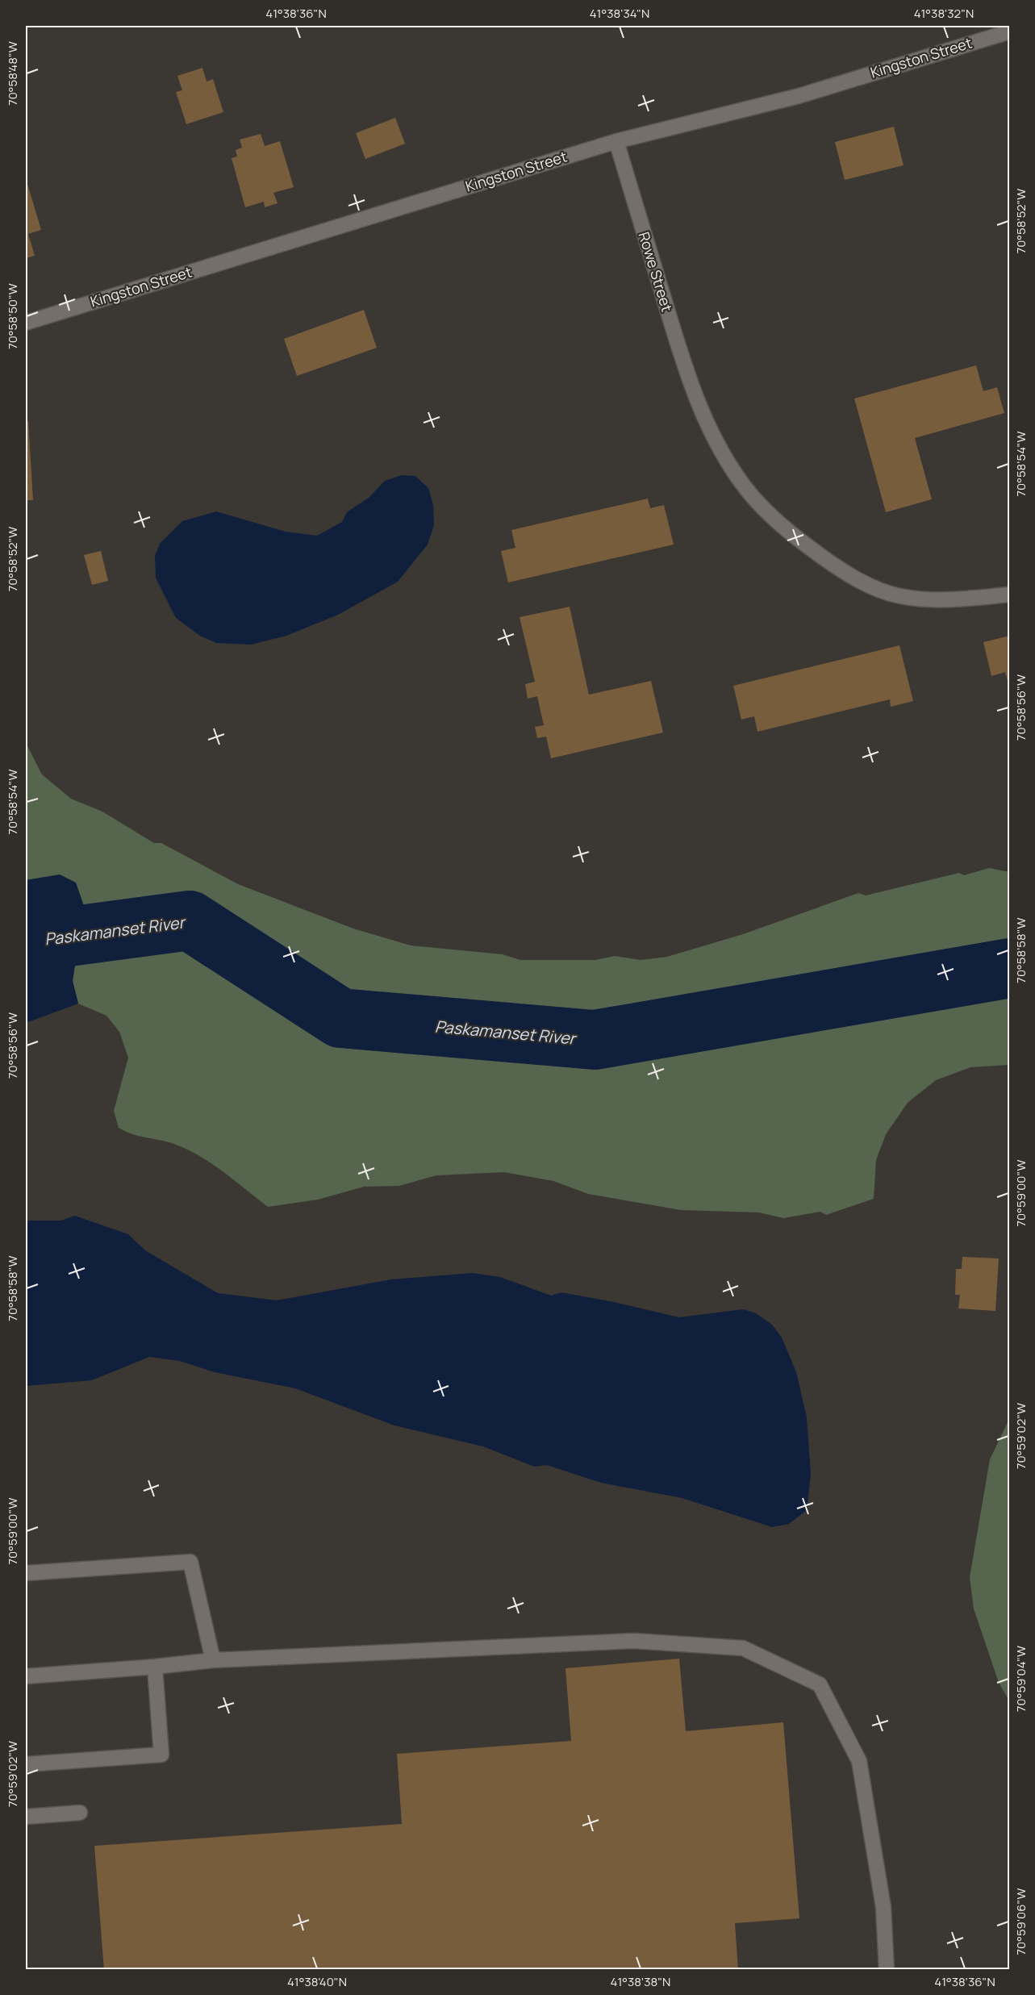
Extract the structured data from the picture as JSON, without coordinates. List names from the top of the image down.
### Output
{
  "streets": {
    "street": ["Kingston Street", "Rowe Street"]
  },
  "crossings": [
    ["Kingston Street", "Rowe Street"]
  ],
  "water": ["Paskamanset River"],
  "coordinates": [
    "41°38'36\"N",
    "41°38'34\"N",
    "41°38'32\"N",
    "70°58'48\"W",
    "70°58'52\"W",
    "70°58'50\"W",
    "70°58'54\"W",
    "70°58'56\"W",
    "70°58'58\"W",
    "70°59'00\"W",
    "70°59'02\"W",
    "70°59'04\"W",
    "70°59'06\"W",
    "41°38'40\"N",
    "41°38'38\"N"
  ]
}
